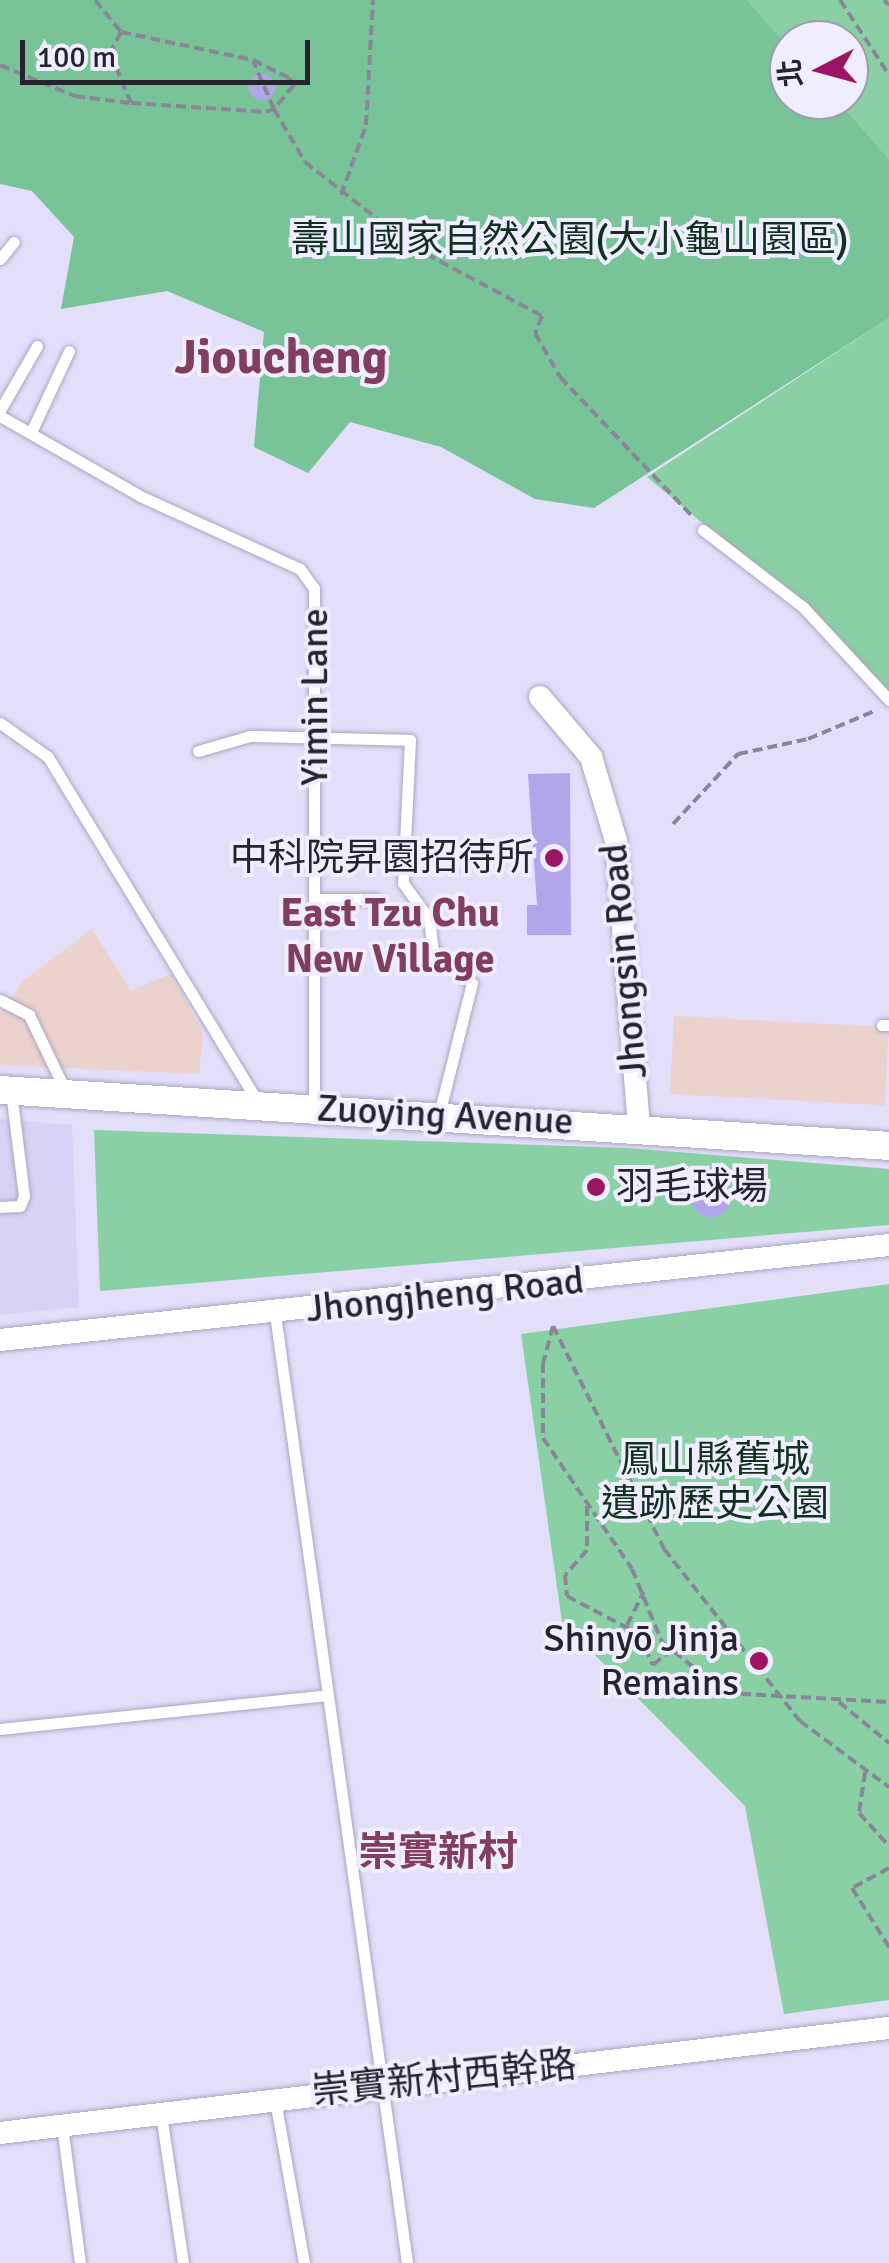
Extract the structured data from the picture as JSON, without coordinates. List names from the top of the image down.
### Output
{
  "streets": {
    "street": [
      "Jhongsin Road",
      "Zuoying Avenue",
      "Jhongjheng Road",
      "崇實新村西幹路"
    ],
    "lane": ["Yimin Lane"]
  },
  "crossings": [
    ["Yimin Lane", "Zuoying Avenue"],
    ["Jhongsin Road", "Zuoying Avenue"]
  ],
  "districts": ["Jioucheng", "East Tzu Chu New Village", "崇實新村"],
  "parks": ["壽山國家自然公園(大小龜山園區)", "鳳山縣舊城 遺跡歷史公園"],
  "places": ["中科院昇園招待所", "羽毛球場", "Shinyō Jinja Remains"],
  "scale_bar": "100 m",
  "north": "left"
}
